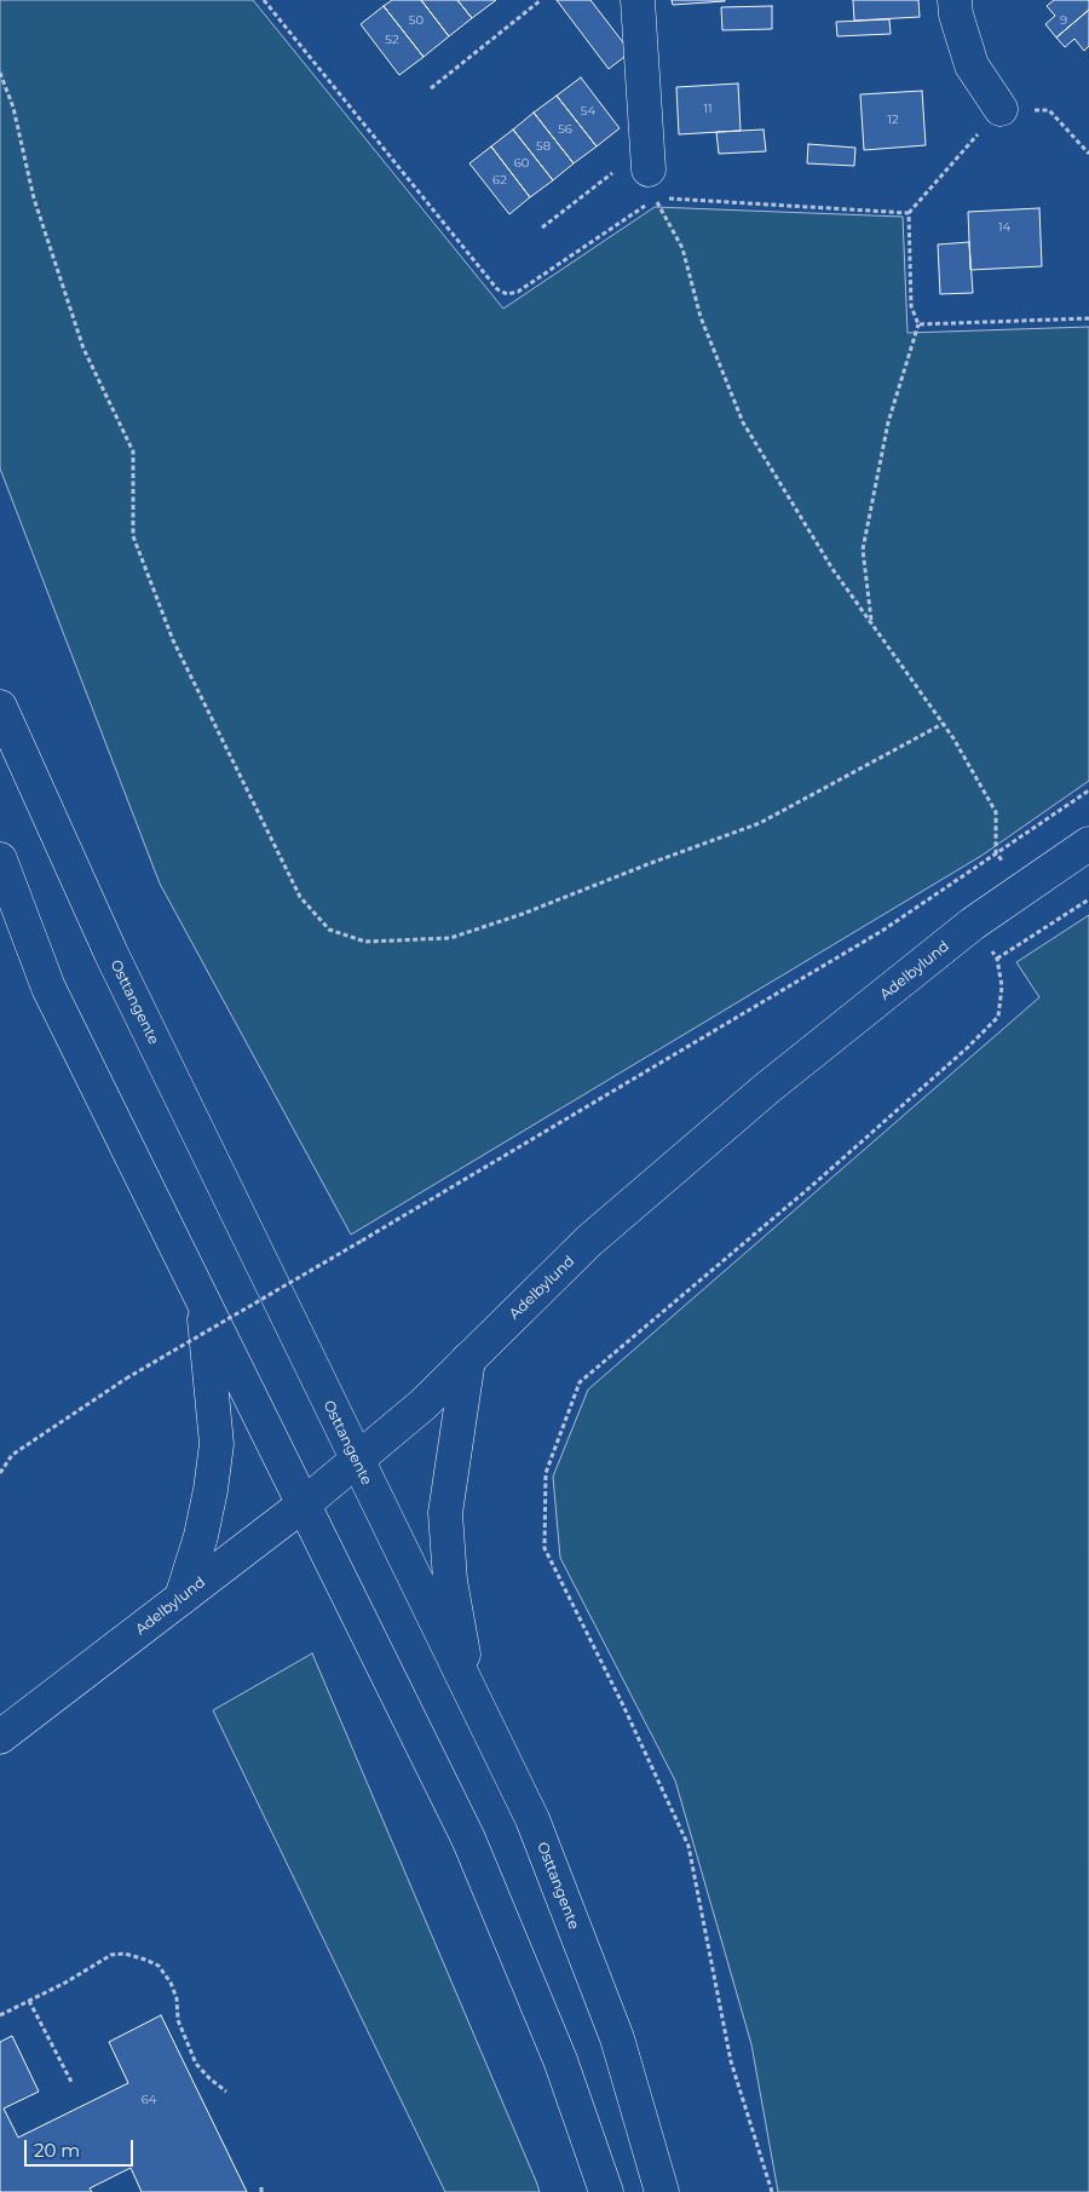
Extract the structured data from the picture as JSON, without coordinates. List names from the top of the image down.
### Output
{
  "streets": {
    "main road": ["Adelbylund", "Osttangente"]
  },
  "crossings": [
    ["Adelbylund", "Osttangente"]
  ],
  "house_numbers": [
    "50",
    "9",
    "52",
    "11",
    "54",
    "12",
    "56",
    "58",
    "60",
    "62",
    "14",
    "64"
  ],
  "scale_bar": "20 m"
}
